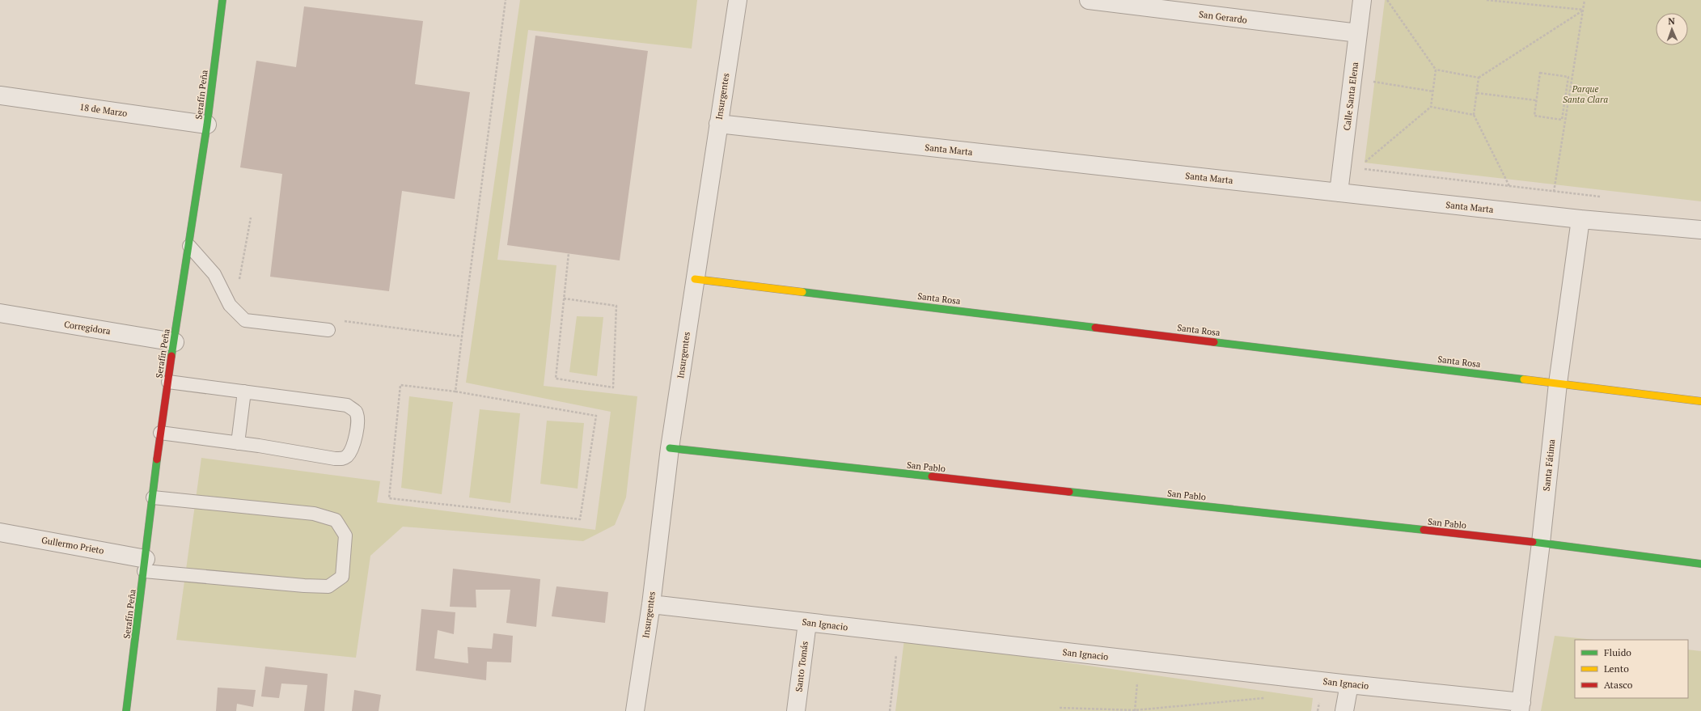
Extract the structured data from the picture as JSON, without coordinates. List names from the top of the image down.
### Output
{
  "streets": {
    "street": [
      "San Gerardo",
      "Serafín Peña",
      "Insurgentes",
      "Calle Santa Elena",
      "18 de Marzo",
      "Santa Marta",
      "Santa Rosa",
      "Corregidora",
      "Santa Fátima",
      "San Pablo",
      "Gullermo Prieto",
      "San Ignacio",
      "Santo Tomás"
    ]
  },
  "crossings": [
    ["San Gerardo", "Calle Santa Elena"],
    ["Serafín Peña", "18 de Marzo"],
    ["Serafín Peña", "Corregidora"],
    ["Serafín Peña", "Gullermo Prieto"],
    ["Insurgentes", "Santa Marta"],
    ["Insurgentes", "Santa Rosa"],
    ["Insurgentes", "San Pablo"],
    ["Insurgentes", "San Ignacio"],
    ["Calle Santa Elena", "Santa Marta"],
    ["Santa Marta", "Santa Fátima"],
    ["Santa Rosa", "Santa Fátima"],
    ["Santa Fátima", "San Pablo"],
    ["Santa Fátima", "San Ignacio"],
    ["San Ignacio", "Santo Tomás"]
  ],
  "parks": ["Parque Santa Clara"],
  "legend": ["Fluido", "Lento", "Atasco"],
  "north": "top"
}
